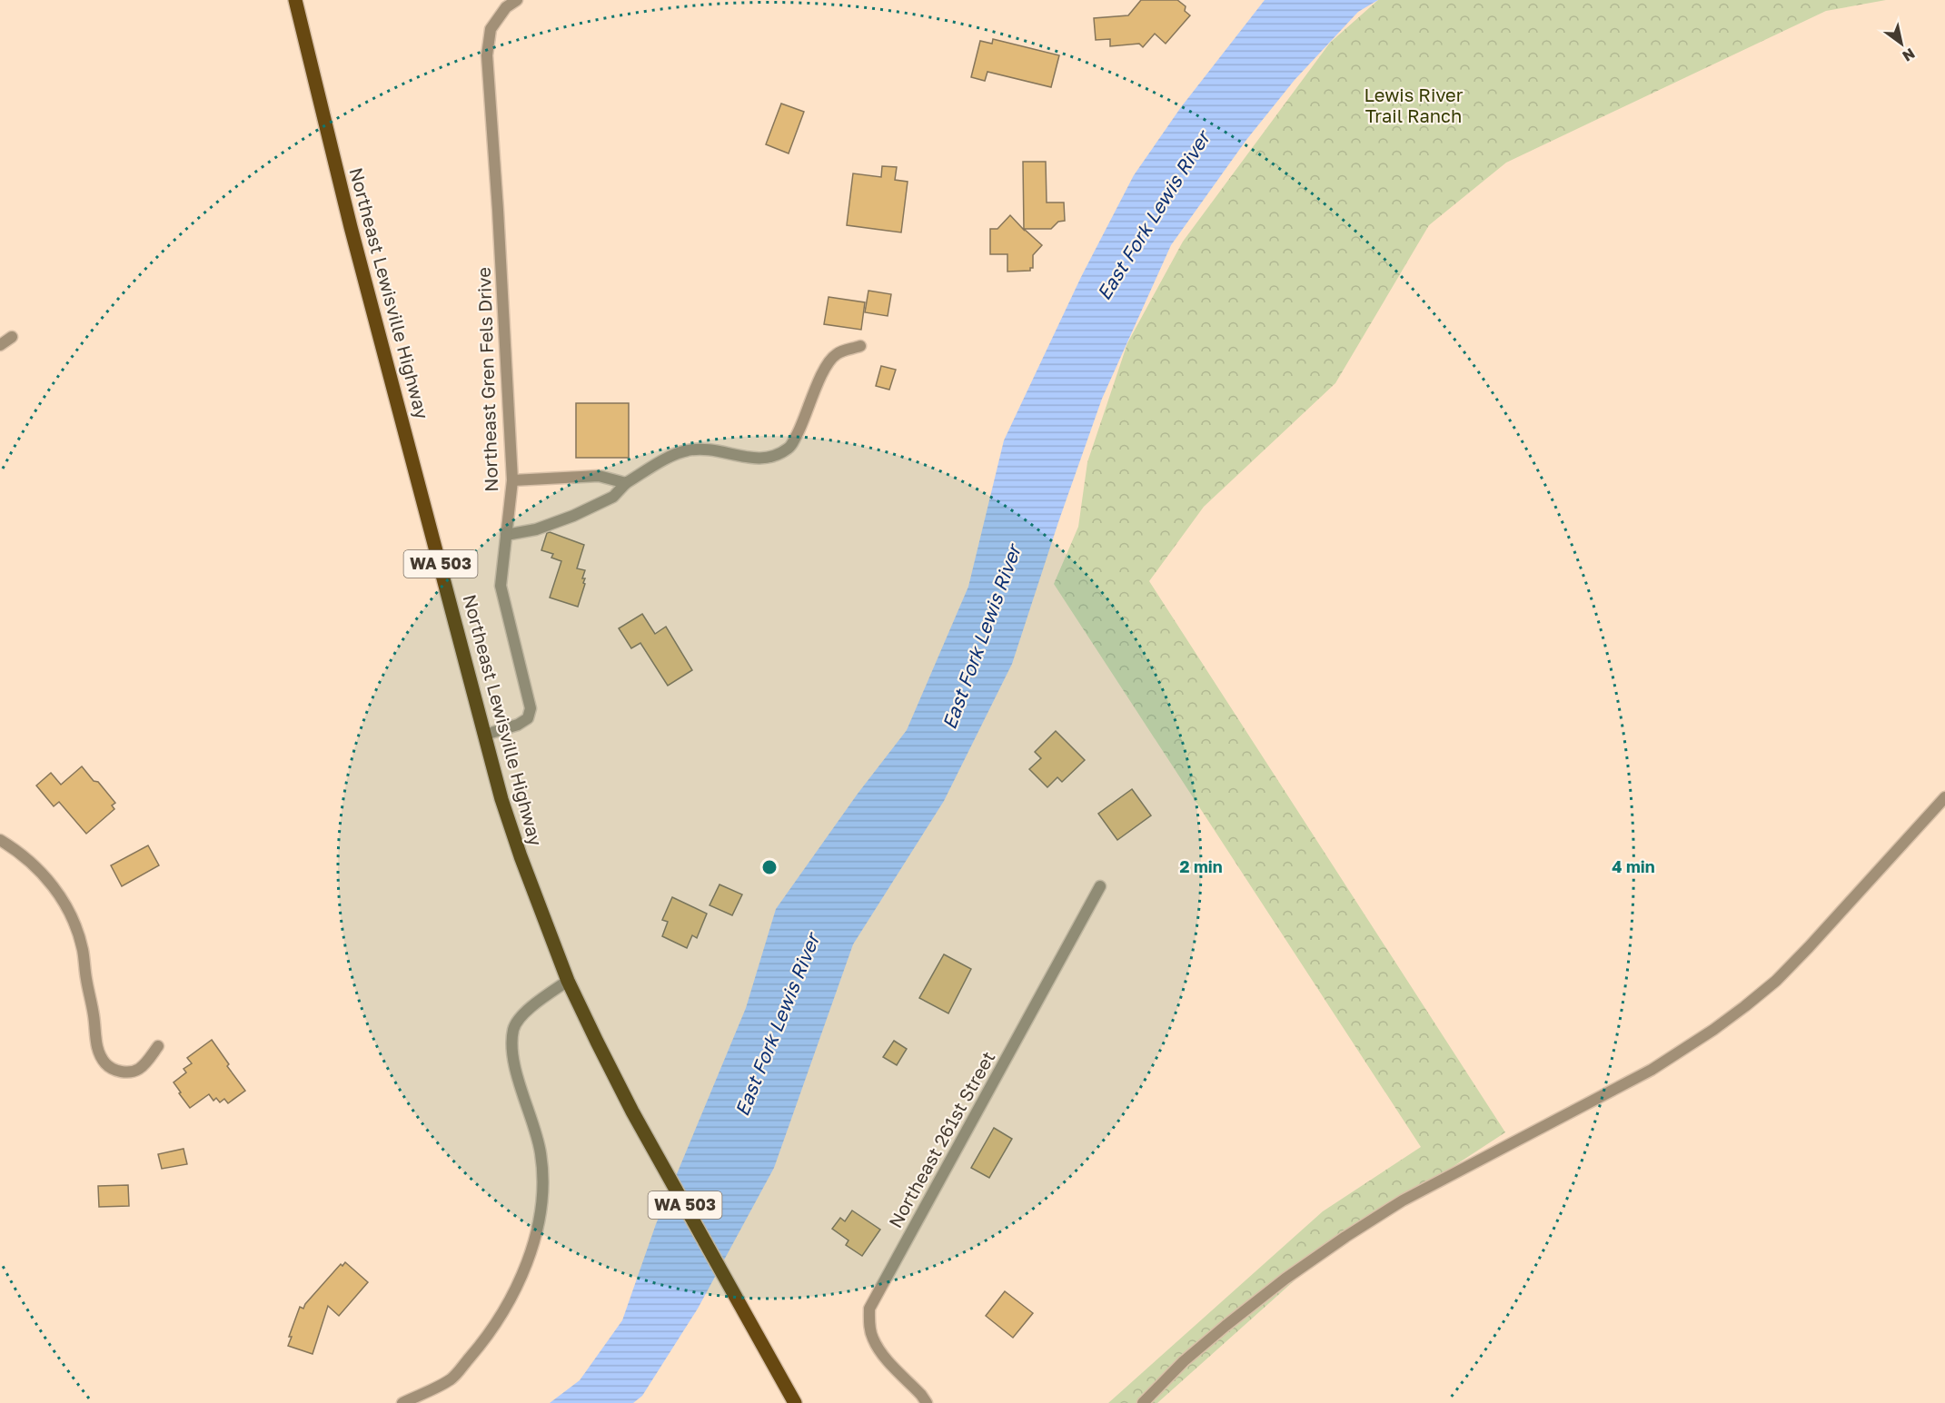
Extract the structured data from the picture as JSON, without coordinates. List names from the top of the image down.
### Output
{
  "streets": {
    "main road": ["Northeast Lewisville Highway", "WA 503"],
    "street": ["Northeast Gren Fels Drive", "Northeast 261st Street"]
  },
  "crossings": [
    ["Northeast Lewisville Highway", "Northeast Gren Fels Drive"]
  ],
  "water": ["East Fork Lewis River"],
  "parks": ["Lewis River Trail Ranch"],
  "north": "bottom right",
  "rings": ["2 min", "4 min"]
}
